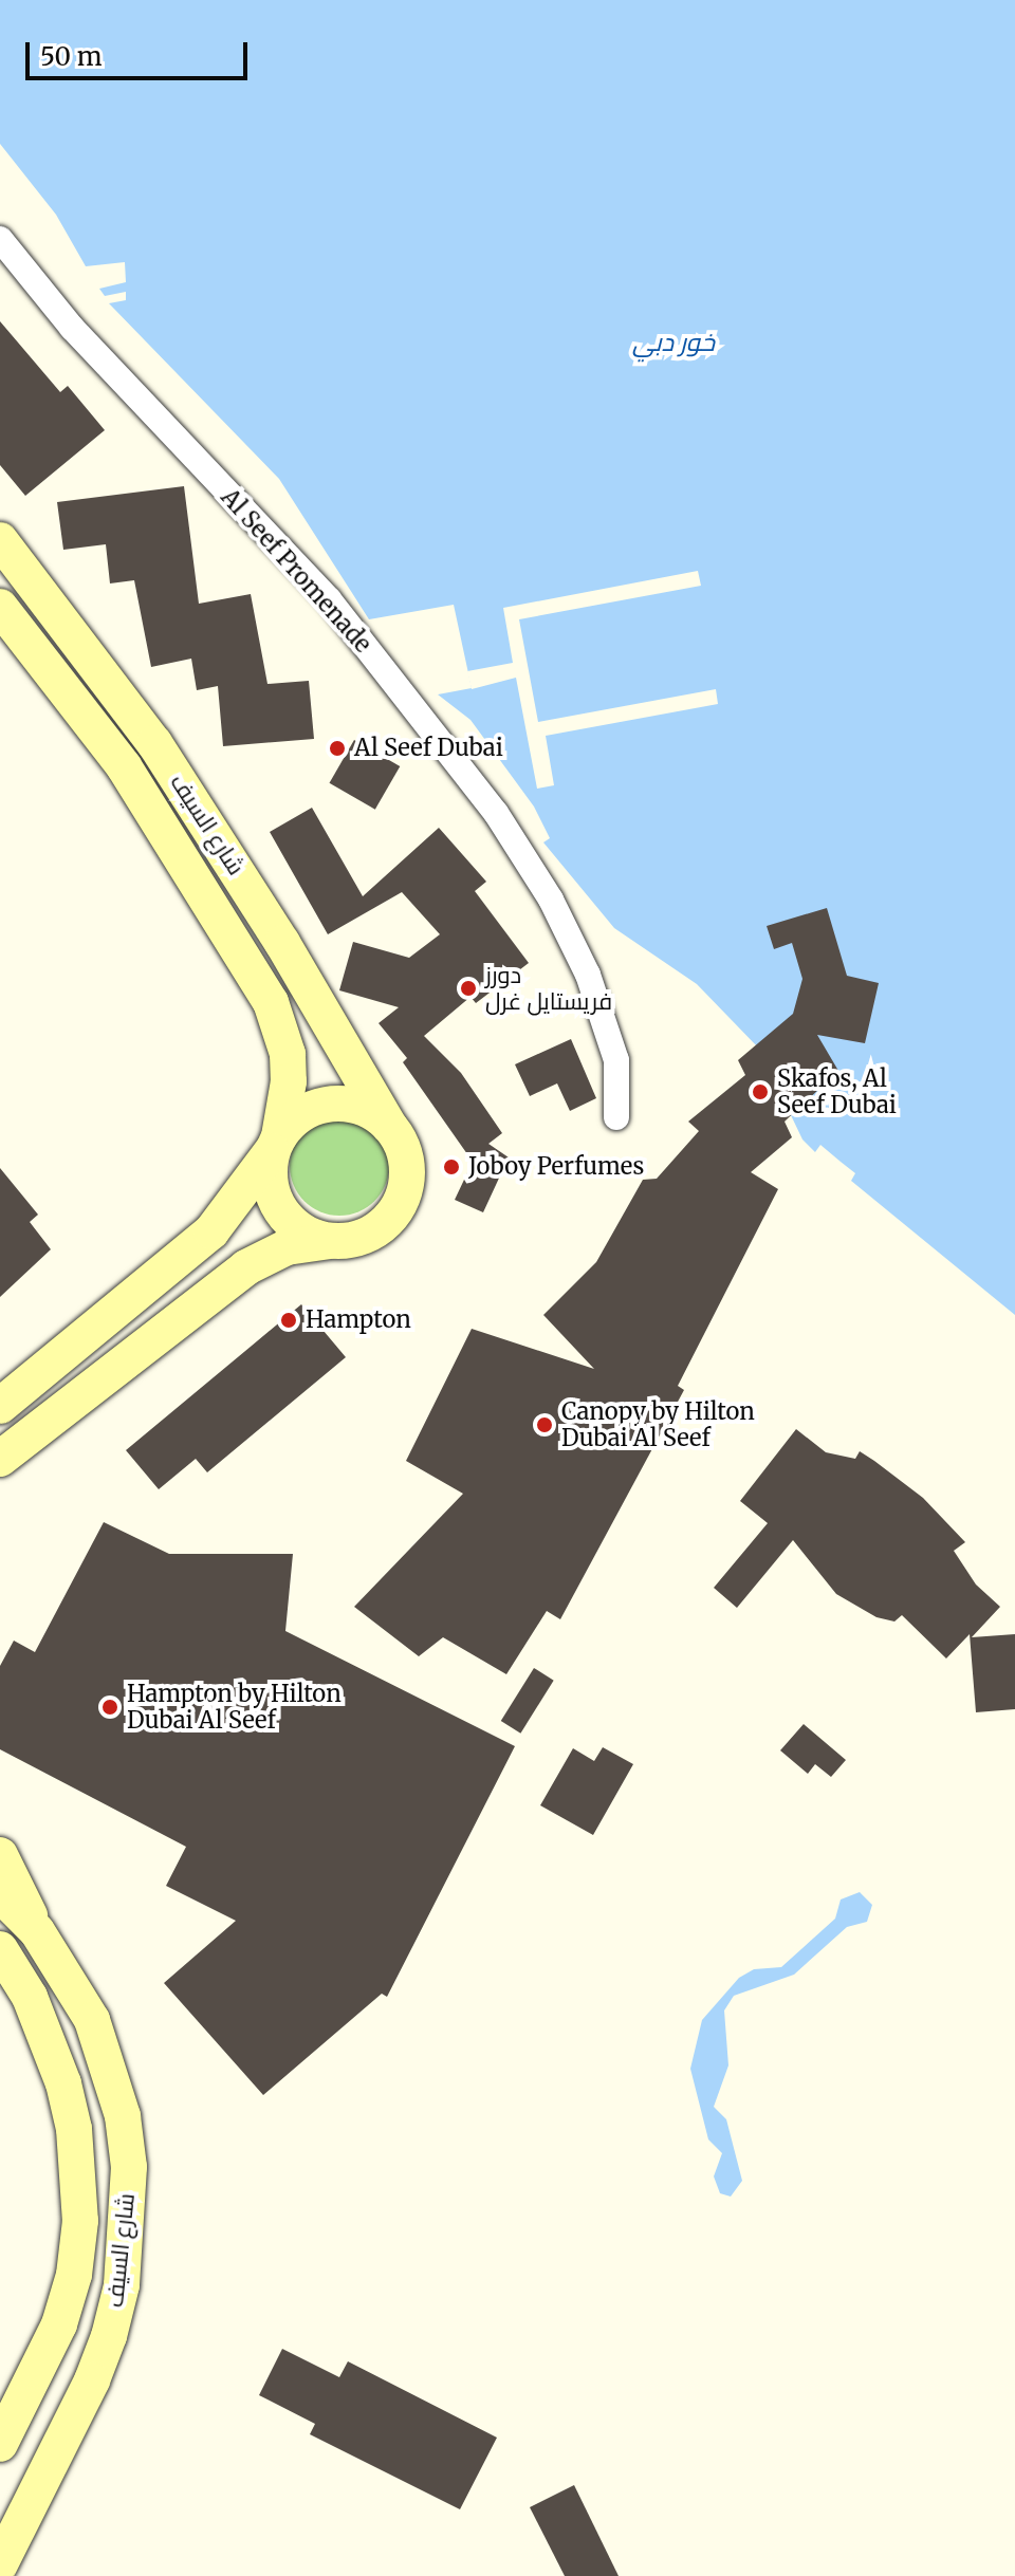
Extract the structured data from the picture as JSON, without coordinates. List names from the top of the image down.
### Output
{
  "streets": {
    "street": ["Al Seef Promenade", "شارع السيف"]
  },
  "water": ["خور دبي"],
  "places": [
    "Al Seef Dubai",
    "دورز فريستايل غرل",
    "Skafos, Al Seef Dubai",
    "Joboy Perfumes",
    "Hampton",
    "Canopy by Hilton Dubai Al Seef",
    "Hampton by Hilton Dubai Al Seef"
  ],
  "scale_bar": "50 m"
}
